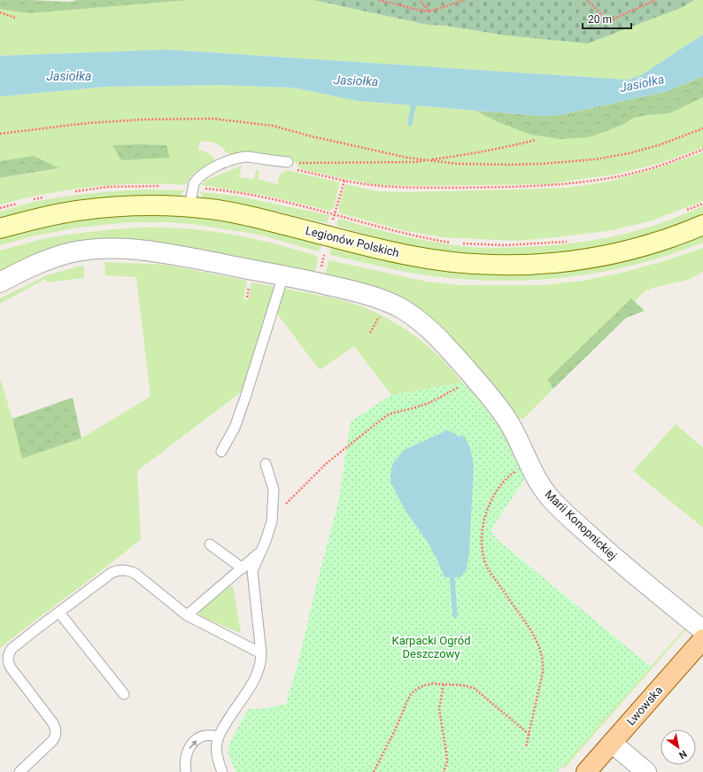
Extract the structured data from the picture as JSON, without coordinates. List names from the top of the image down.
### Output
{
  "streets": {
    "main road": ["Legionów Polskich", "Lwowska"],
    "street": ["Marii Konopnickiej"]
  },
  "water": ["Jasiołka"],
  "parks": ["Karpacki Ogród Deszczowy"],
  "scale_bar": "20 m",
  "north": "bottom right"
}
